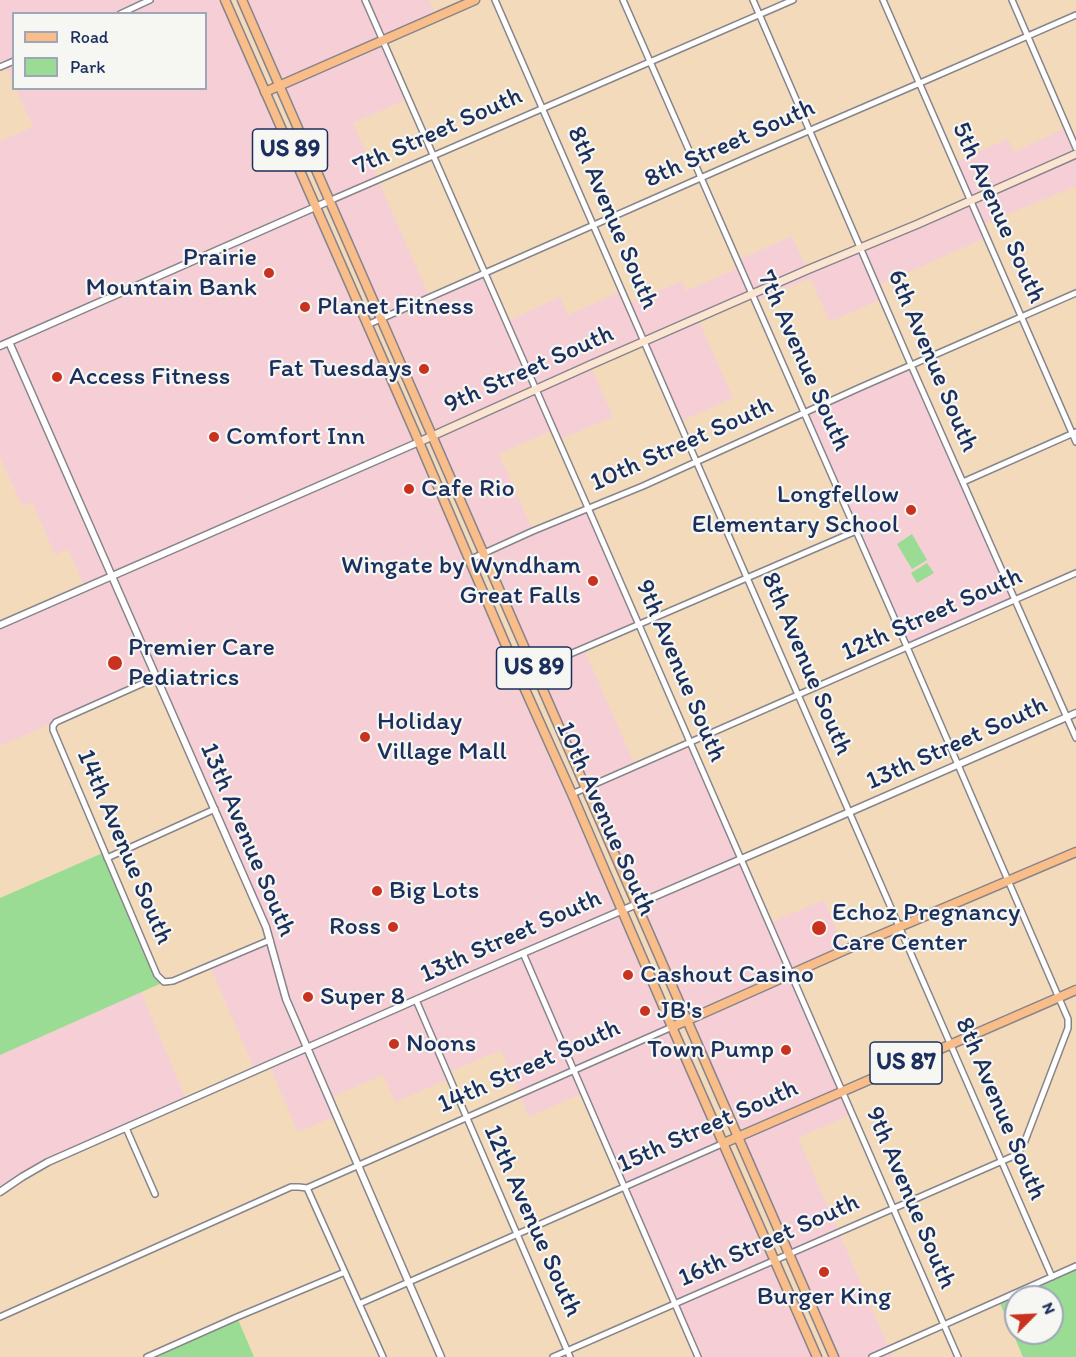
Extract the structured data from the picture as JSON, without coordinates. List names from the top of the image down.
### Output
{
  "streets": {
    "main road": [
      "US 89",
      "9th Street South",
      "10th Avenue South",
      "US 87",
      "14th Street South",
      "15th Street South"
    ],
    "street": [
      "7th Street South",
      "8th Street South",
      "5th Avenue South",
      "8th Avenue South",
      "7th Avenue South",
      "6th Avenue South",
      "10th Street South",
      "12th Street South",
      "9th Avenue South",
      "13th Street South",
      "13th Avenue South",
      "14th Avenue South",
      "12th Avenue South",
      "16th Street South"
    ]
  },
  "crossings": [
    ["7th Street South", "8th Avenue South"],
    ["7th Street South", "7th Avenue South"],
    ["7th Street South", "6th Avenue South"],
    ["7th Street South", "9th Avenue South"],
    ["7th Street South", "10th Avenue South"],
    ["7th Street South", "13th Avenue South"],
    ["8th Street South", "5th Avenue South"],
    ["8th Street South", "8th Avenue South"],
    ["8th Street South", "7th Avenue South"],
    ["8th Street South", "6th Avenue South"],
    ["8th Street South", "9th Avenue South"],
    ["8th Street South", "10th Avenue South"],
    ["5th Avenue South", "9th Street South"],
    ["5th Avenue South", "10th Street South"],
    ["8th Avenue South", "7th Avenue South"],
    ["8th Avenue South", "9th Street South"],
    ["8th Avenue South", "10th Street South"],
    ["8th Avenue South", "12th Street South"],
    ["8th Avenue South", "13th Street South"],
    ["8th Avenue South", "14th Street South"],
    ["8th Avenue South", "15th Street South"],
    ["8th Avenue South", "16th Street South"],
    ["7th Avenue South", "9th Street South"],
    ["7th Avenue South", "10th Street South"],
    ["7th Avenue South", "12th Street South"],
    ["7th Avenue South", "13th Street South"],
    ["7th Avenue South", "14th Street South"],
    ["7th Avenue South", "15th Street South"],
    ["7th Avenue South", "16th Street South"],
    ["6th Avenue South", "9th Street South"],
    ["6th Avenue South", "10th Street South"],
    ["6th Avenue South", "12th Street South"],
    ["6th Avenue South", "13th Street South"],
    ["9th Street South", "9th Avenue South"],
    ["9th Street South", "10th Avenue South"],
    ["9th Street South", "13th Avenue South"],
    ["10th Street South", "9th Avenue South"],
    ["10th Street South", "10th Avenue South"],
    ["12th Street South", "9th Avenue South"],
    ["12th Street South", "10th Avenue South"],
    ["9th Avenue South", "13th Street South"],
    ["9th Avenue South", "14th Street South"],
    ["9th Avenue South", "15th Street South"],
    ["9th Avenue South", "16th Street South"],
    ["13th Street South", "10th Avenue South"],
    ["13th Street South", "13th Avenue South"],
    ["13th Street South", "12th Avenue South"],
    ["10th Avenue South", "14th Street South"],
    ["10th Avenue South", "15th Street South"],
    ["10th Avenue South", "16th Street South"],
    ["13th Avenue South", "14th Avenue South"],
    ["13th Avenue South", "14th Street South"],
    ["13th Avenue South", "15th Street South"],
    ["14th Street South", "12th Avenue South"],
    ["15th Street South", "12th Avenue South"],
    ["12th Avenue South", "16th Street South"]
  ],
  "places": [
    "Prairie Mountain Bank",
    "Planet Fitness",
    "Fat Tuesdays",
    "Access Fitness",
    "Comfort Inn",
    "Cafe Rio",
    "Longfellow Elementary School",
    "Wingate by Wyndham Great Falls",
    "Premier Care Pediatrics",
    "Holiday Village Mall",
    "Big Lots",
    "Ross",
    "Echoz Pregnancy Care Center",
    "Cashout Casino",
    "Super 8",
    "JB's",
    "Noons",
    "Town Pump",
    "Burger King"
  ],
  "legend": ["Road", "Park"],
  "north": "top right"
}
